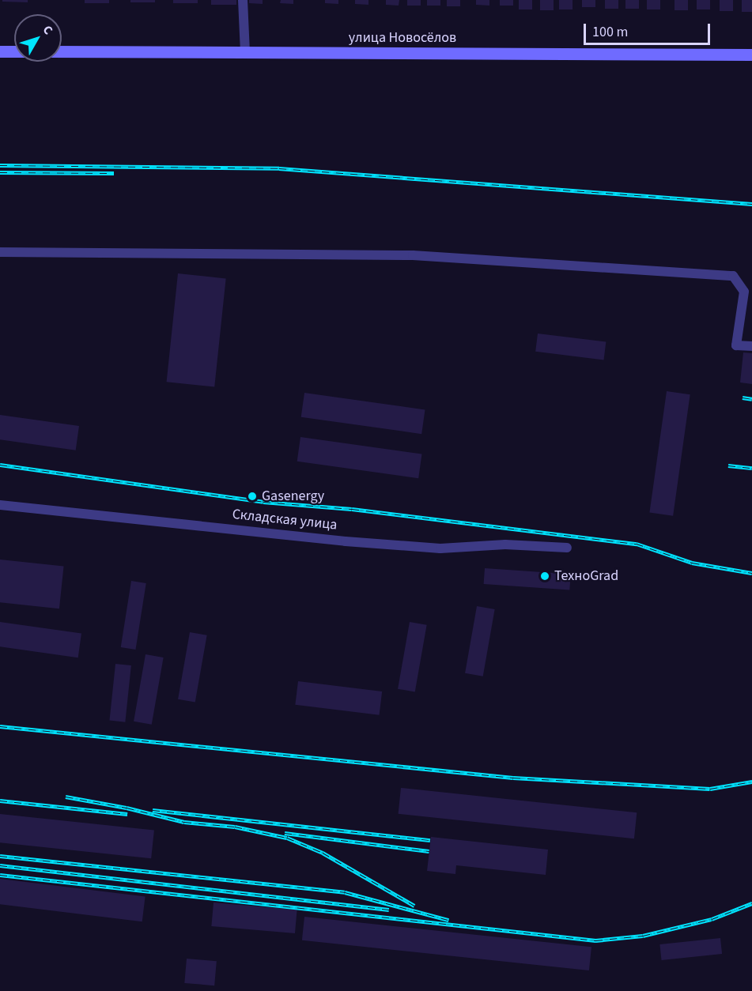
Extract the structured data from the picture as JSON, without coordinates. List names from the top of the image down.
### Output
{
  "streets": {
    "street": ["улица Новосёлов", "Складская улица"]
  },
  "places": ["Gasenergy", "ТехноGrad"],
  "scale_bar": "100 m",
  "north": "top right"
}
